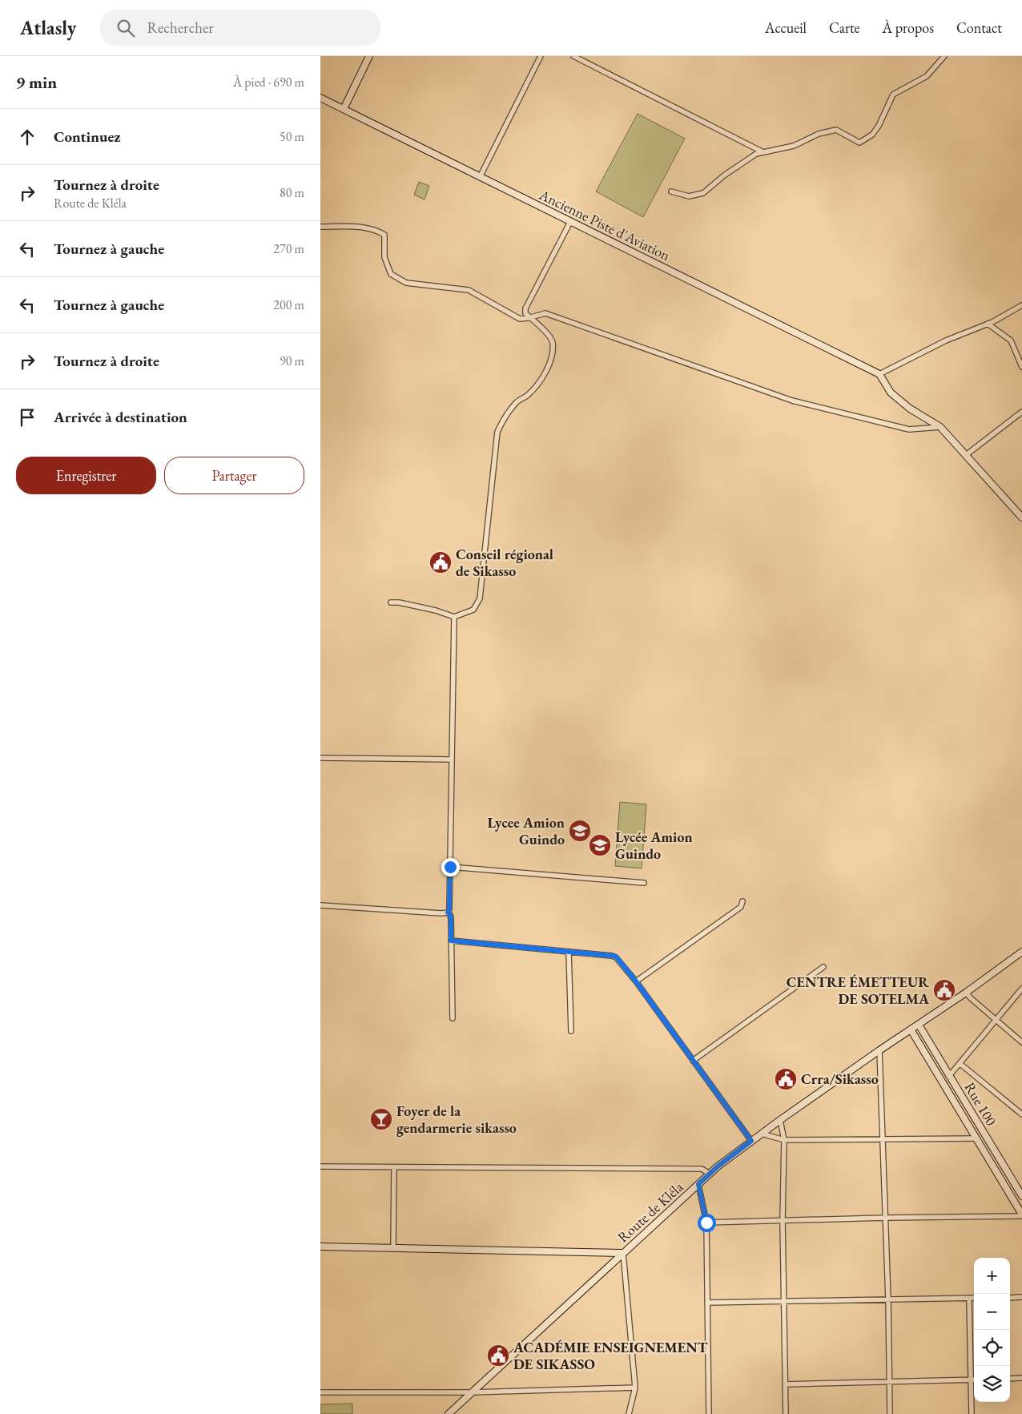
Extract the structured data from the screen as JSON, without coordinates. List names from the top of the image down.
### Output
{
  "streets": {
    "street": ["Ancienne Piste d'Aviation", "Rue 100", "Route de Kléla"]
  },
  "crossings": [
    ["Rue 100", "Route de Kléla"]
  ],
  "places": {
    "public building": [
      "Conseil régional de Sikasso",
      "CENTRE ÉMETTEUR DE SOTELMA",
      "Crra/Sikasso",
      "ACADÉMIE ENSEIGNEMENT DE SIKASSO"
    ],
    "school or university": ["Lycee Amion Guindo", "Lycée Amion Guindo"],
    "bar": ["Foyer de la gendarmerie sikasso"]
  },
  "page": {
    "header": "Atlasly",
    "search": "Rechercher",
    "nav": [
      "Accueil",
      "Carte",
      "À propos",
      "Contact"
    ],
    "heading": ["9 min", "À pied · 690 m"],
    "list": [
      ["Continuez", "50 m"],
      ["Tournez à droite", "Route de Kléla", "80 m"],
      ["Tournez à gauche", "270 m"],
      ["Tournez à gauche", "200 m"],
      ["Tournez à droite", "90 m"],
      "Arrivée à destination"
    ],
    "buttons": ["Enregistrer", "Partager"],
    "map_buttons": ["+", "−"]
  }
}
